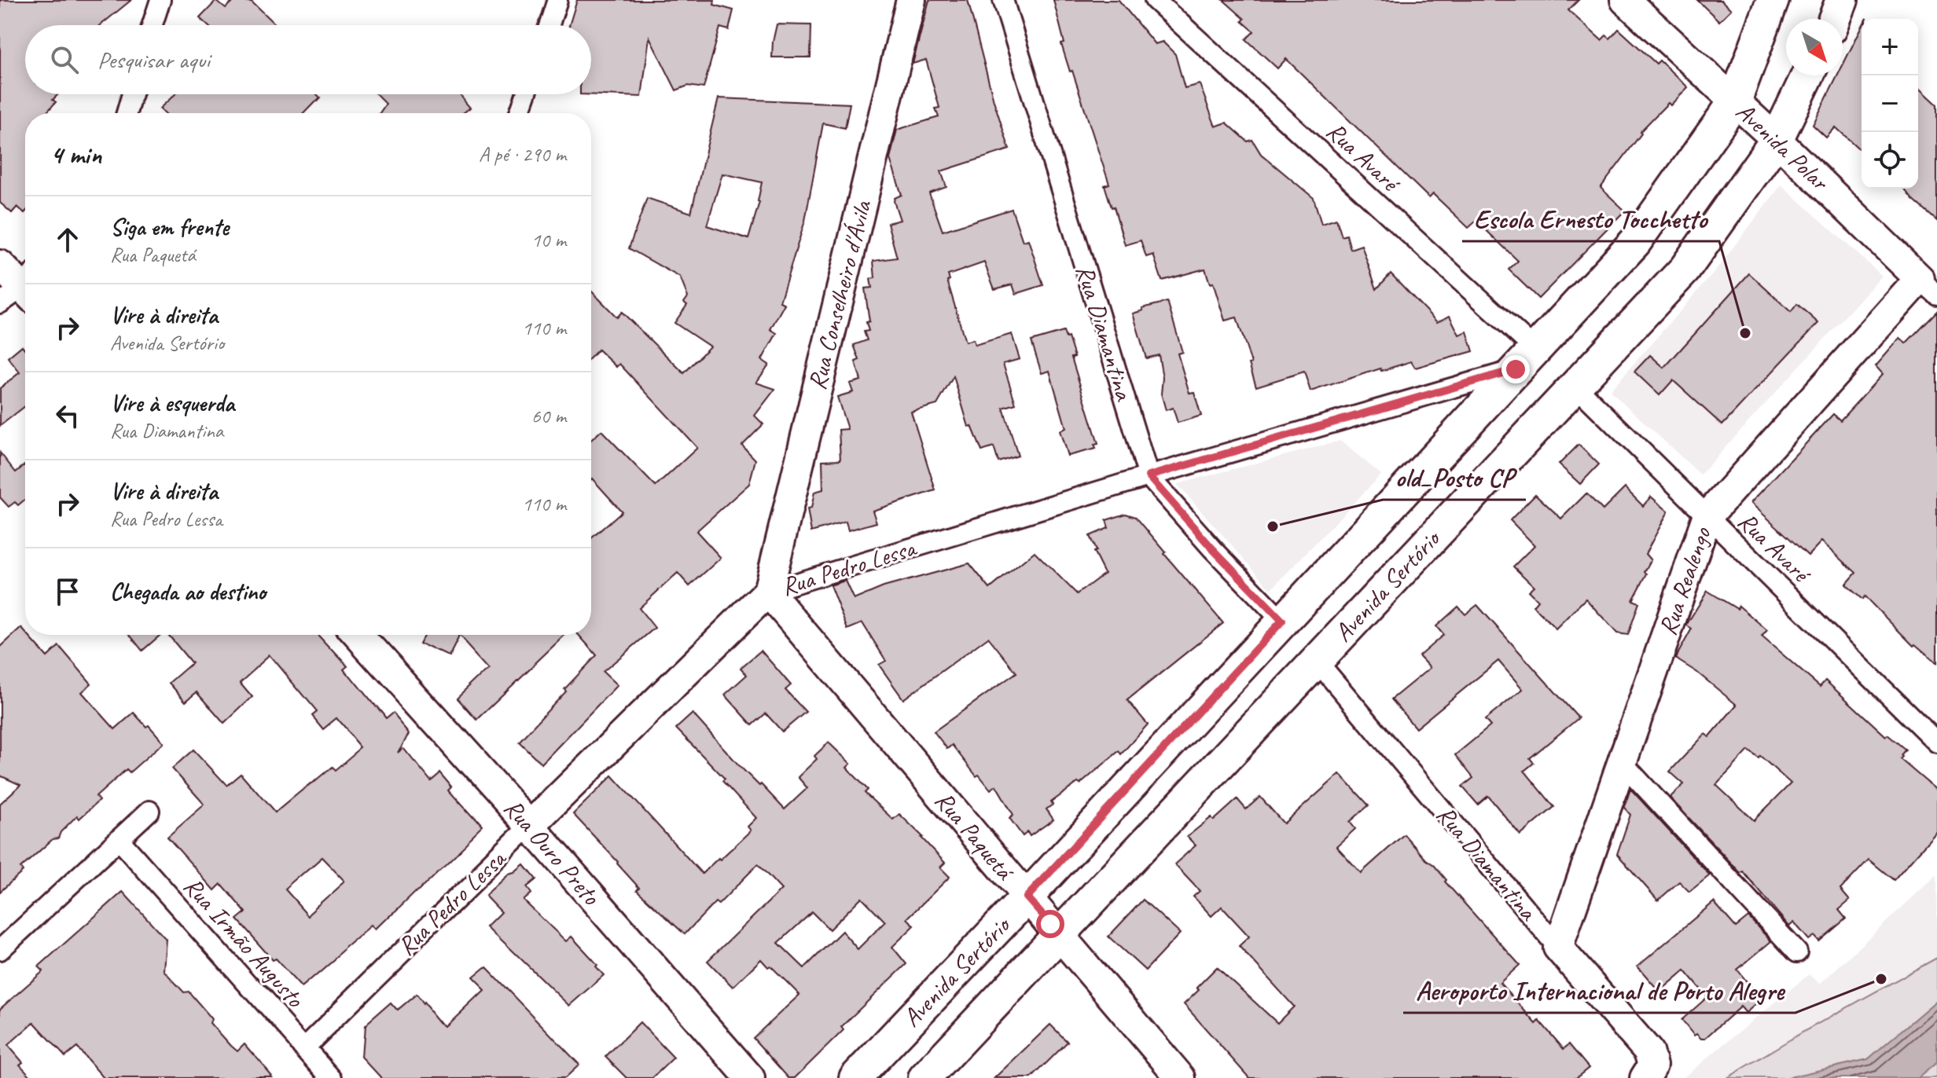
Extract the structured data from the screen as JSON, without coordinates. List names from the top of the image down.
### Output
{
  "streets": {
    "main road": ["Avenida Sertório"],
    "street": [
      "Avenida Polar",
      "Rua Avaré",
      "Rua Conselheiro d'Ávila",
      "Rua Diamantina",
      "Rua Pedro Lessa",
      "Rua Realengo",
      "Rua Paquetá",
      "Rua Ouro Preto",
      "Rua Irmão Augusto"
    ]
  },
  "crossings": [
    ["Avenida Polar", "Rua Realengo"],
    ["Avenida Polar", "Avenida Sertório"],
    ["Rua Avaré", "Rua Pedro Lessa"],
    ["Rua Avaré", "Rua Realengo"],
    ["Rua Avaré", "Avenida Sertório"],
    ["Rua Conselheiro d'Ávila", "Rua Pedro Lessa"],
    ["Rua Conselheiro d'Ávila", "Rua Paquetá"],
    ["Rua Diamantina", "Rua Pedro Lessa"],
    ["Rua Diamantina", "Rua Realengo"],
    ["Rua Diamantina", "Avenida Sertório"],
    ["Rua Pedro Lessa", "Avenida Sertório"],
    ["Rua Pedro Lessa", "Rua Paquetá"],
    ["Rua Pedro Lessa", "Rua Ouro Preto"],
    ["Rua Pedro Lessa", "Rua Irmão Augusto"],
    ["Avenida Sertório", "Rua Paquetá"]
  ],
  "places": ["Escola Ernesto Tocchetto", "old_Posto CP", "Aeroporto Internacional de Porto Alegre"],
  "north": "bottom right",
  "page": {
    "map_buttons": ["+", "−"],
    "search": "Pesquisar aqui",
    "heading": ["4 min", "A pé · 290 m"],
    "list": [
      ["Siga em frente", "Rua Paquetá", "10 m"],
      ["Vire à direita", "Avenida Sertório", "110 m"],
      ["Vire à esquerda", "Rua Diamantina", "60 m"],
      ["Vire à direita", "Rua Pedro Lessa", "110 m"],
      "Chegada ao destino"
    ]
  }
}
